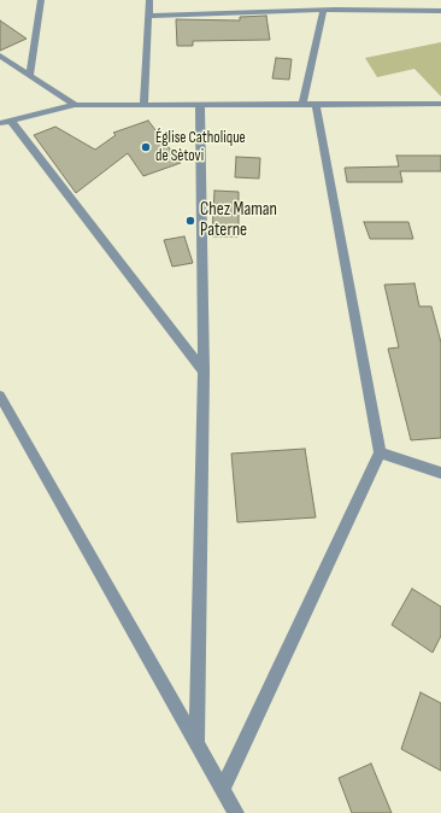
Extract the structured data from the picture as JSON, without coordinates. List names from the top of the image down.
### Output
{
  "places": ["Église Catholique de Sètovi", "Chez Maman Paterne"]
}
